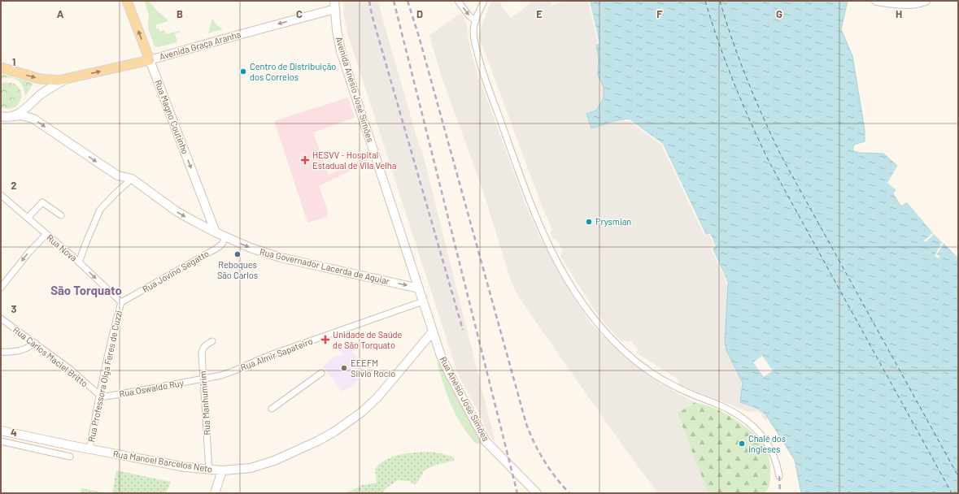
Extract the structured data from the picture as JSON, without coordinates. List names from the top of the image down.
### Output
{
  "streets": {
    "main road": ["Avenida Graça Aranha", "Rua Magno Coutinho"],
    "street": [
      "Avenida Anésio José Simões",
      "Rua Nova",
      "Rua Governador Lacerda de Aguiar",
      "Rua Jovino Segatto",
      "Rua Almir Sapateiro",
      "Rua Carlos Maciel Britto",
      "Rua Professora Olga Feres de Cuzzi",
      "Rua Oswaldo Ruy",
      "Rua Anésio José Simões",
      "Rua Manhumirim",
      "Rua Manoel Barcelos Neto"
    ]
  },
  "crossings": [
    ["Avenida Graça Aranha", "Avenida Anésio José Simões"],
    ["Avenida Graça Aranha", "Rua Magno Coutinho"],
    ["Avenida Anésio José Simões", "Rua Governador Lacerda de Aguiar"],
    ["Avenida Anésio José Simões", "Rua Anésio José Simões"],
    ["Rua Magno Coutinho", "Rua Governador Lacerda de Aguiar"],
    ["Rua Nova", "Rua Jovino Segatto"],
    ["Rua Nova", "Rua Professora Olga Feres de Cuzzi"],
    ["Rua Governador Lacerda de Aguiar", "Rua Jovino Segatto"],
    ["Rua Governador Lacerda de Aguiar", "Rua Anésio José Simões"],
    ["Rua Jovino Segatto", "Rua Professora Olga Feres de Cuzzi"],
    ["Rua Almir Sapateiro", "Rua Oswaldo Ruy"],
    ["Rua Almir Sapateiro", "Rua Anésio José Simões"],
    ["Rua Almir Sapateiro", "Rua Manhumirim"],
    ["Rua Carlos Maciel Britto", "Rua Professora Olga Feres de Cuzzi"],
    ["Rua Carlos Maciel Britto", "Rua Oswaldo Ruy"],
    ["Rua Professora Olga Feres de Cuzzi", "Rua Oswaldo Ruy"],
    ["Rua Professora Olga Feres de Cuzzi", "Rua Manoel Barcelos Neto"],
    ["Rua Oswaldo Ruy", "Rua Manhumirim"],
    ["Rua Anésio José Simões", "Rua Manoel Barcelos Neto"],
    ["Rua Manhumirim", "Rua Manoel Barcelos Neto"]
  ],
  "one_way": ["Rua Nova", "Rua Governador Lacerda de Aguiar"],
  "districts": ["São Torquato"],
  "places": {
    "other": [
      "Centro de Distribuição dos Correios",
      "Prysmian",
      "Reboques São Carlos",
      "EEEFM Silvio Rocio",
      "Chalé dos Ingleses"
    ],
    "health": ["HESVV - Hospital Estadual de Vila Velha", "Unidade de Saúde de São Torquato"]
  },
  "grid": {
    "columns": [
      "A",
      "B",
      "C",
      "D",
      "E",
      "F",
      "G",
      "H"
    ],
    "rows": [
      "1",
      "2",
      "3",
      "4"
    ]
  }
}
